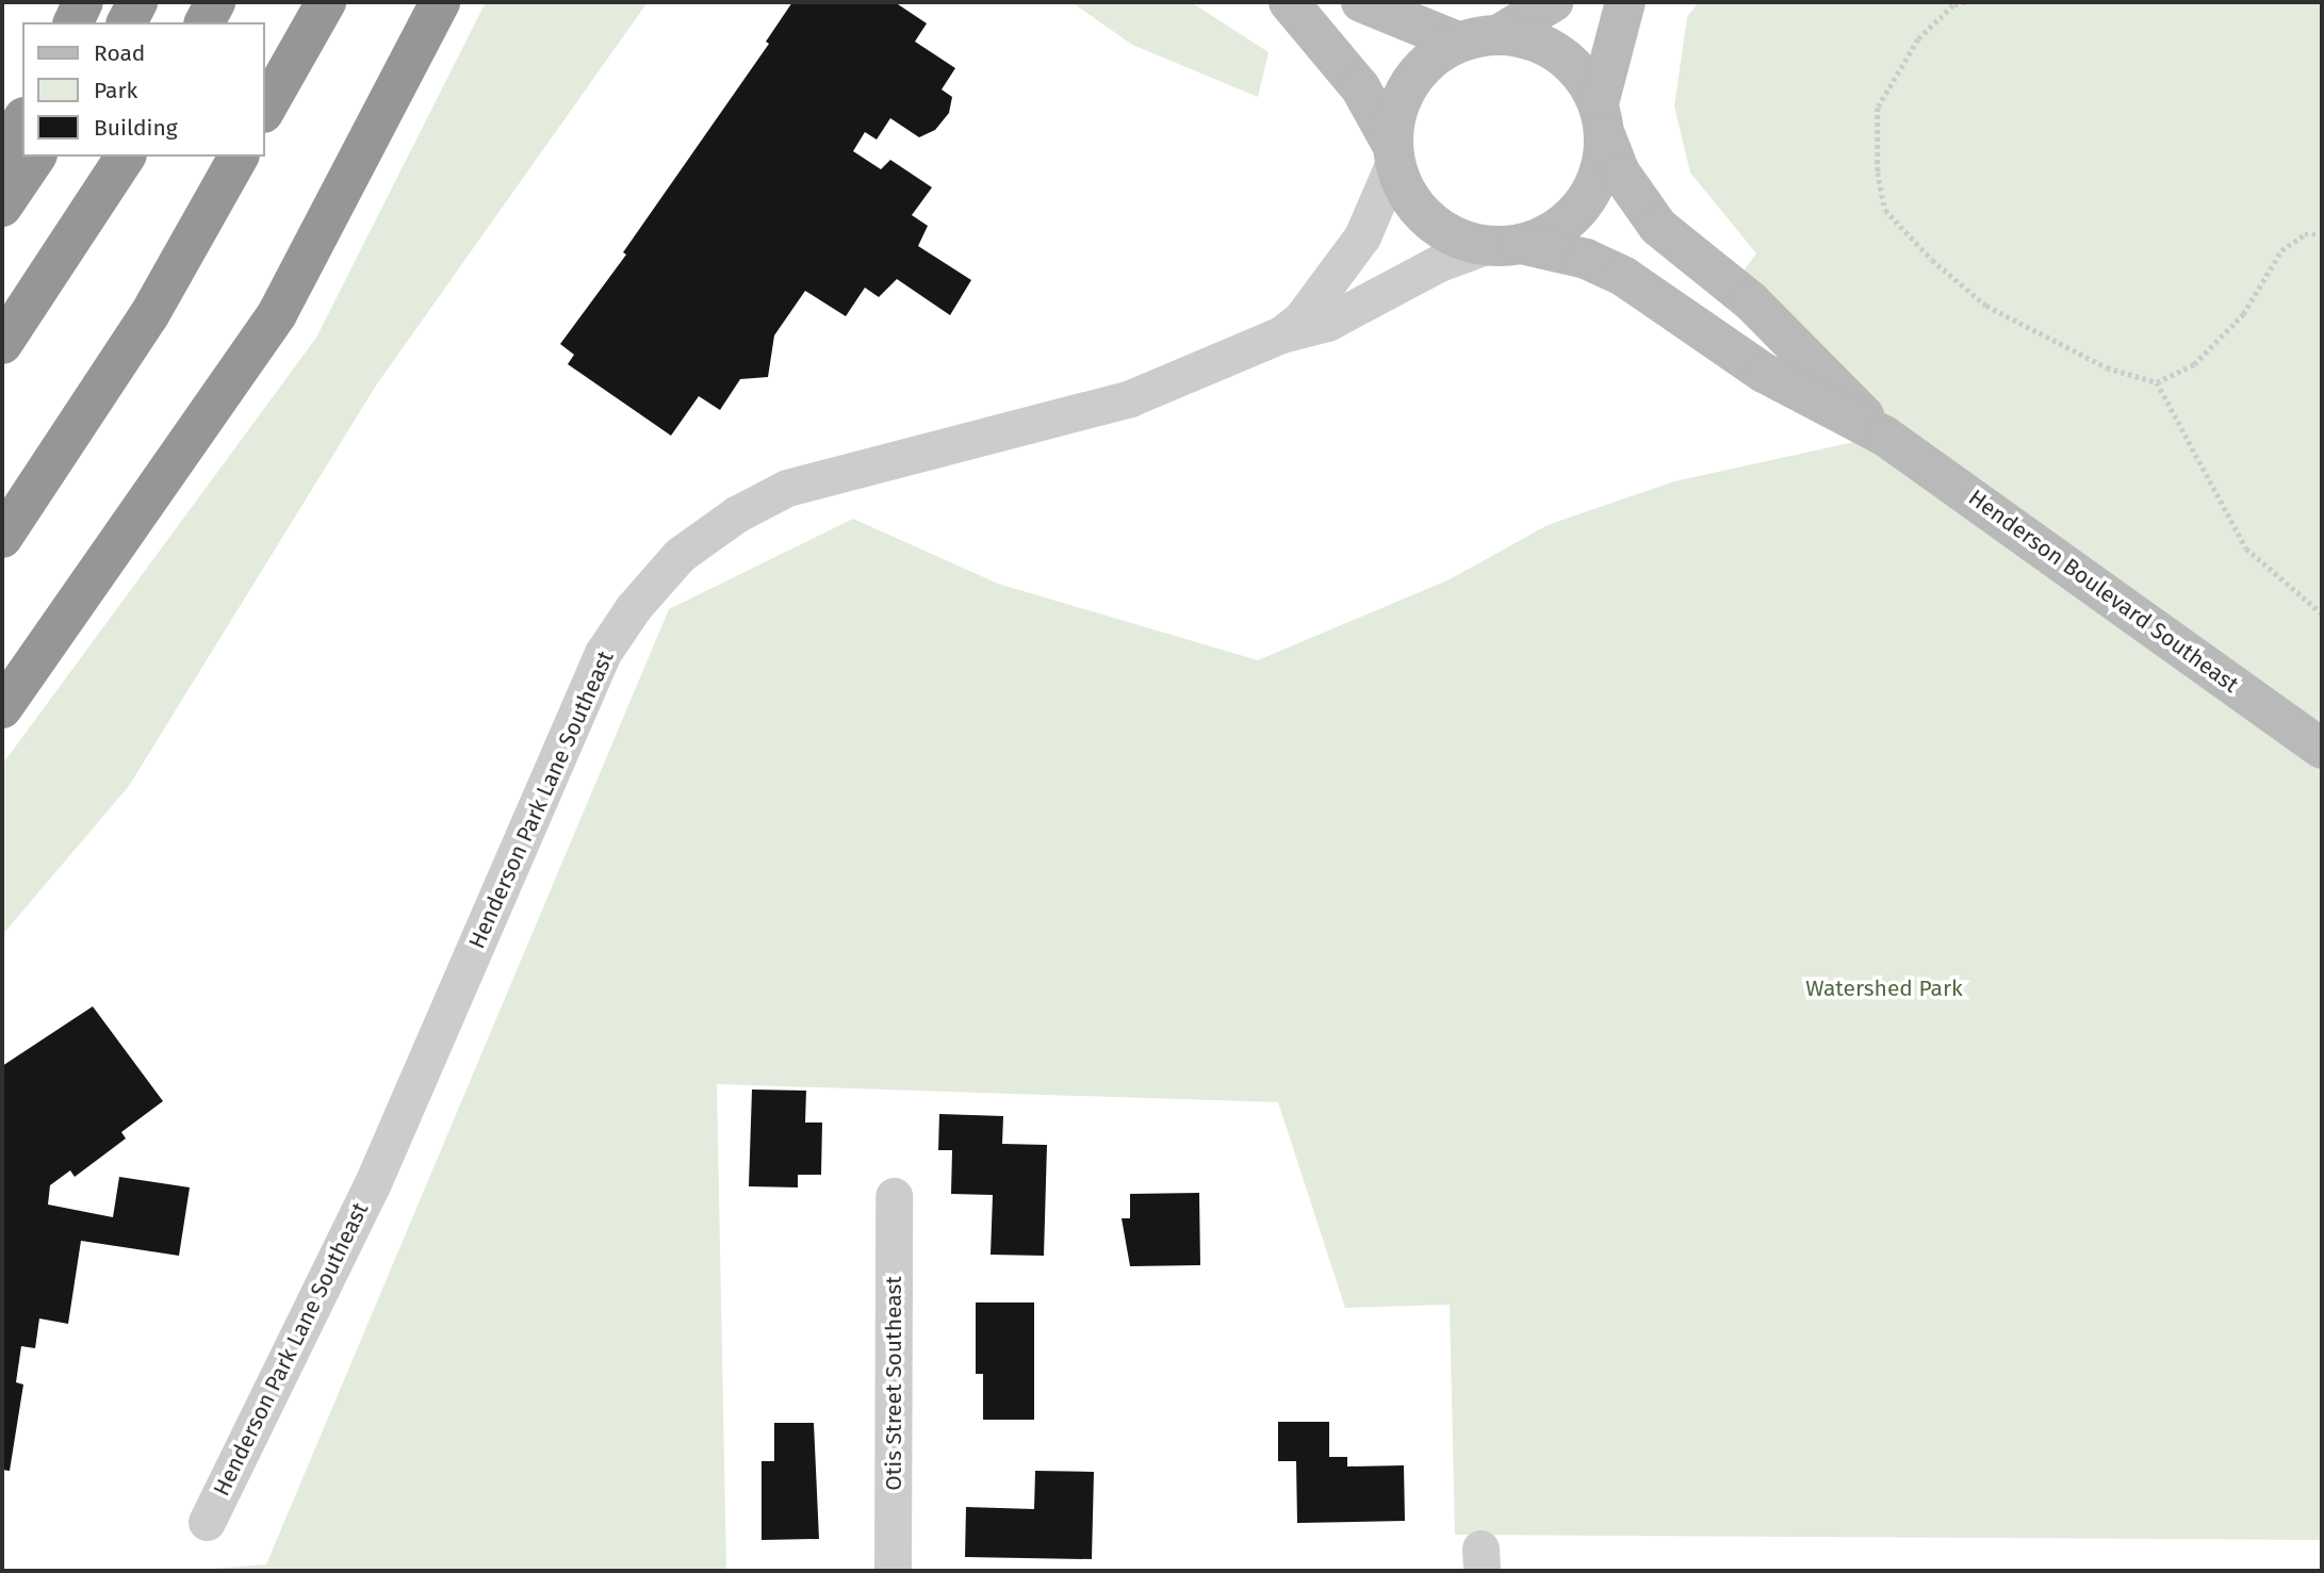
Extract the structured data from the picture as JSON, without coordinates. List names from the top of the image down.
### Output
{
  "streets": {
    "main road": ["Henderson Boulevard Southeast"],
    "street": ["Henderson Park Lane Southeast", "Otis Street Southeast"]
  },
  "crossings": [
    ["Henderson Boulevard Southeast", "Henderson Park Lane Southeast"]
  ],
  "parks": ["Watershed Park"],
  "legend": ["Road", "Park", "Building"]
}
